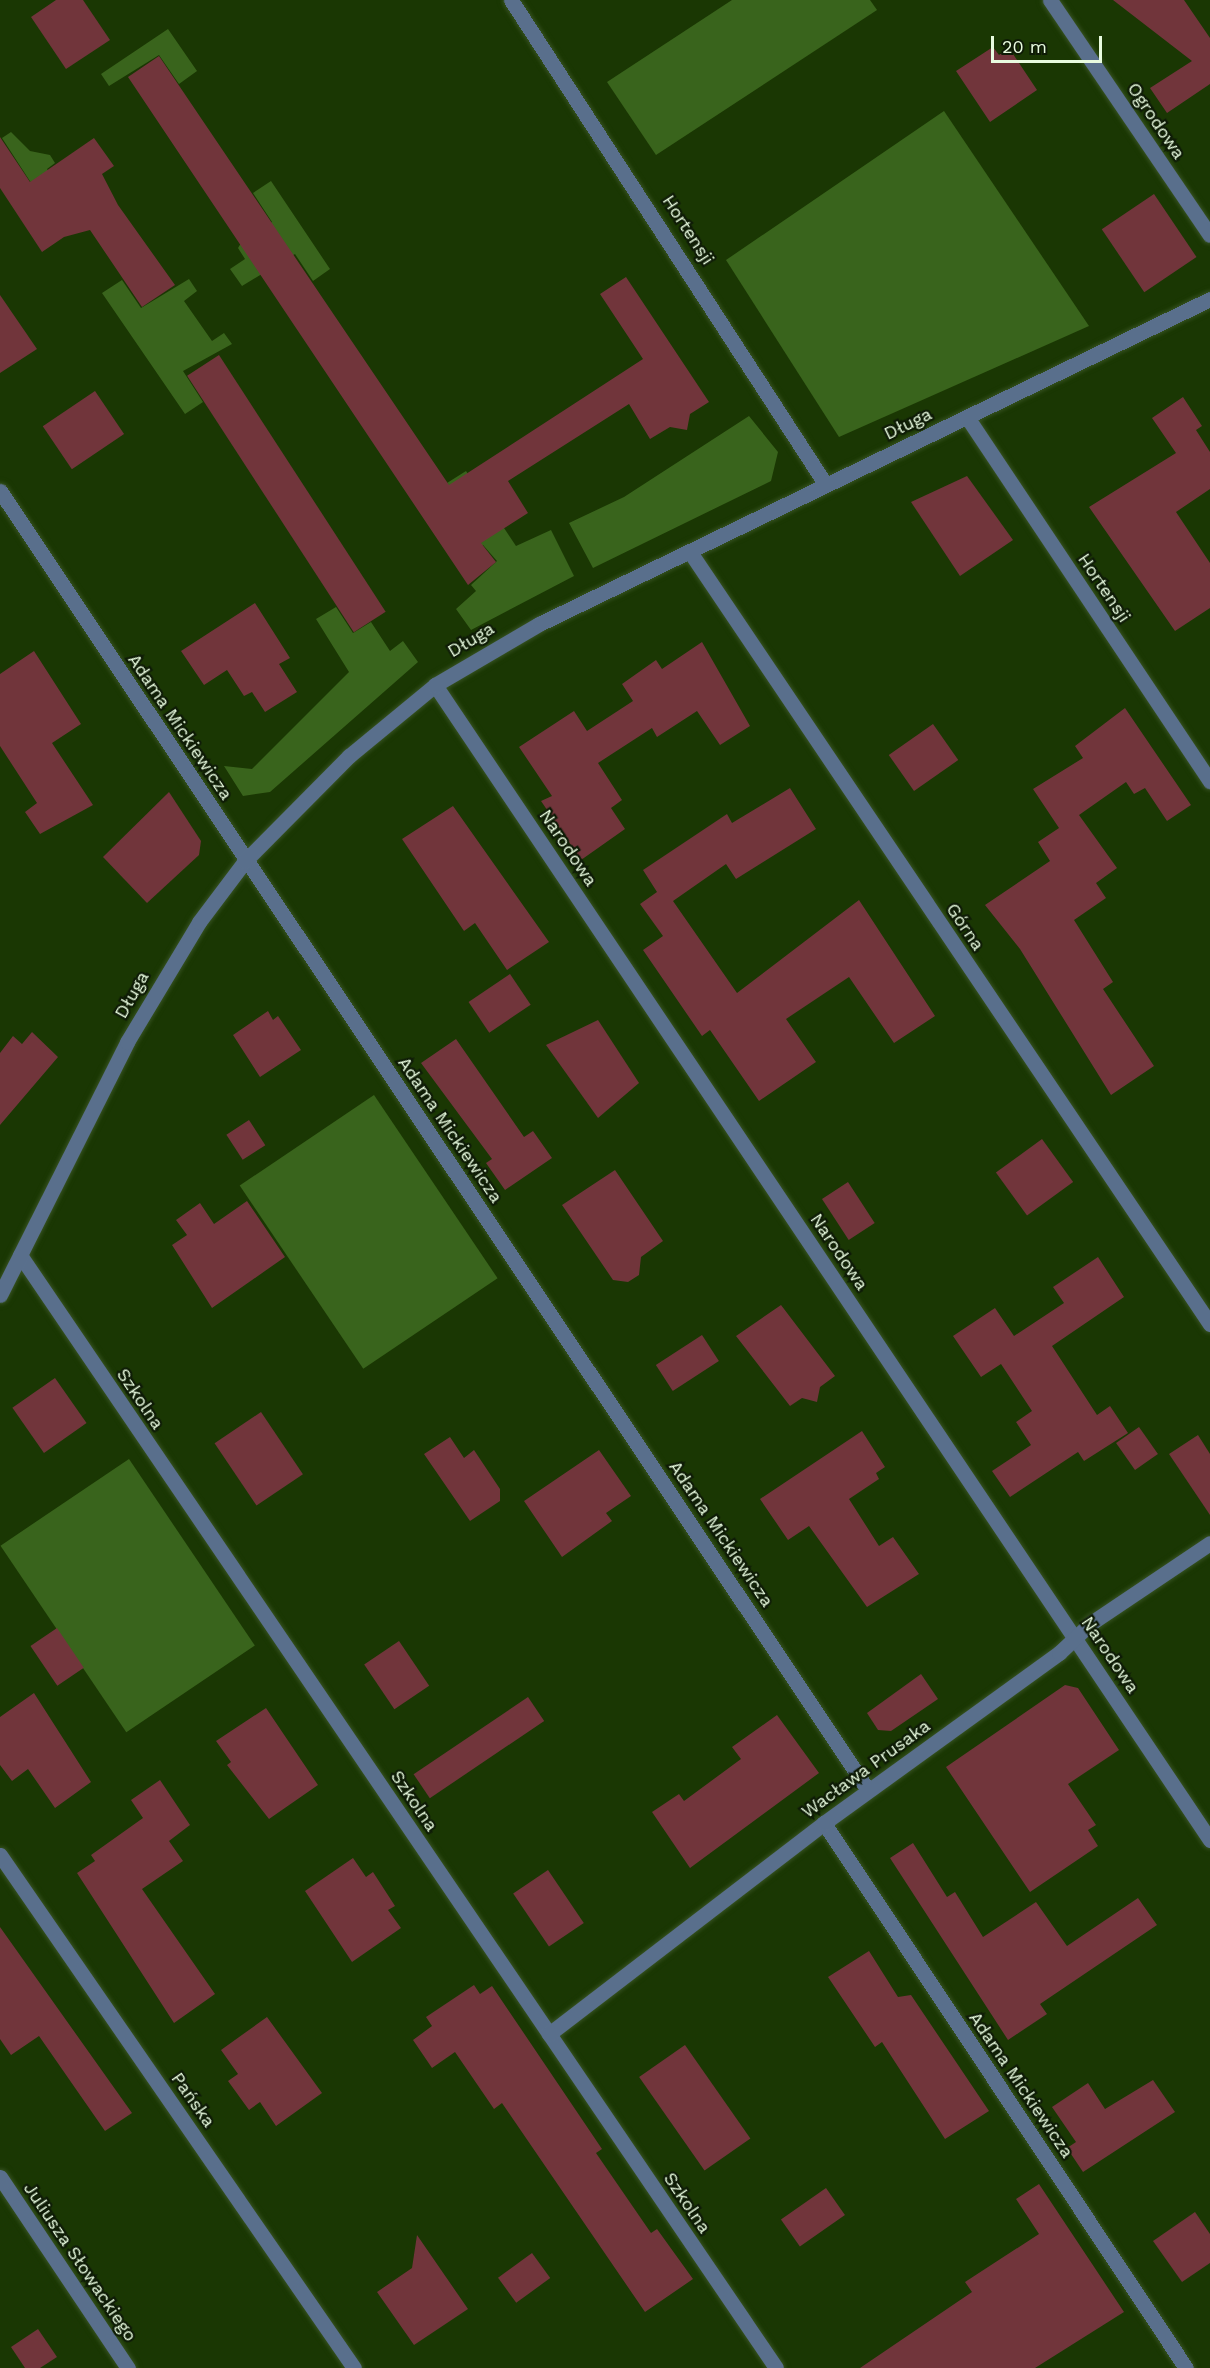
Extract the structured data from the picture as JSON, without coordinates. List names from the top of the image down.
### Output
{
  "streets": {
    "street": [
      "Ogrodowa",
      "Hortensji",
      "Długa",
      "Adama Mickiewicza",
      "Narodowa",
      "Górna",
      "Szkolna",
      "Wacława Prusaka",
      "Pańska",
      "Juliusza Słowackiego"
    ]
  },
  "crossings": [
    ["Hortensji", "Długa"],
    ["Długa", "Adama Mickiewicza"],
    ["Długa", "Narodowa"],
    ["Długa", "Górna"],
    ["Długa", "Szkolna"],
    ["Adama Mickiewicza", "Wacława Prusaka"],
    ["Narodowa", "Wacława Prusaka"],
    ["Szkolna", "Wacława Prusaka"]
  ],
  "scale_bar": "20 m"
}
